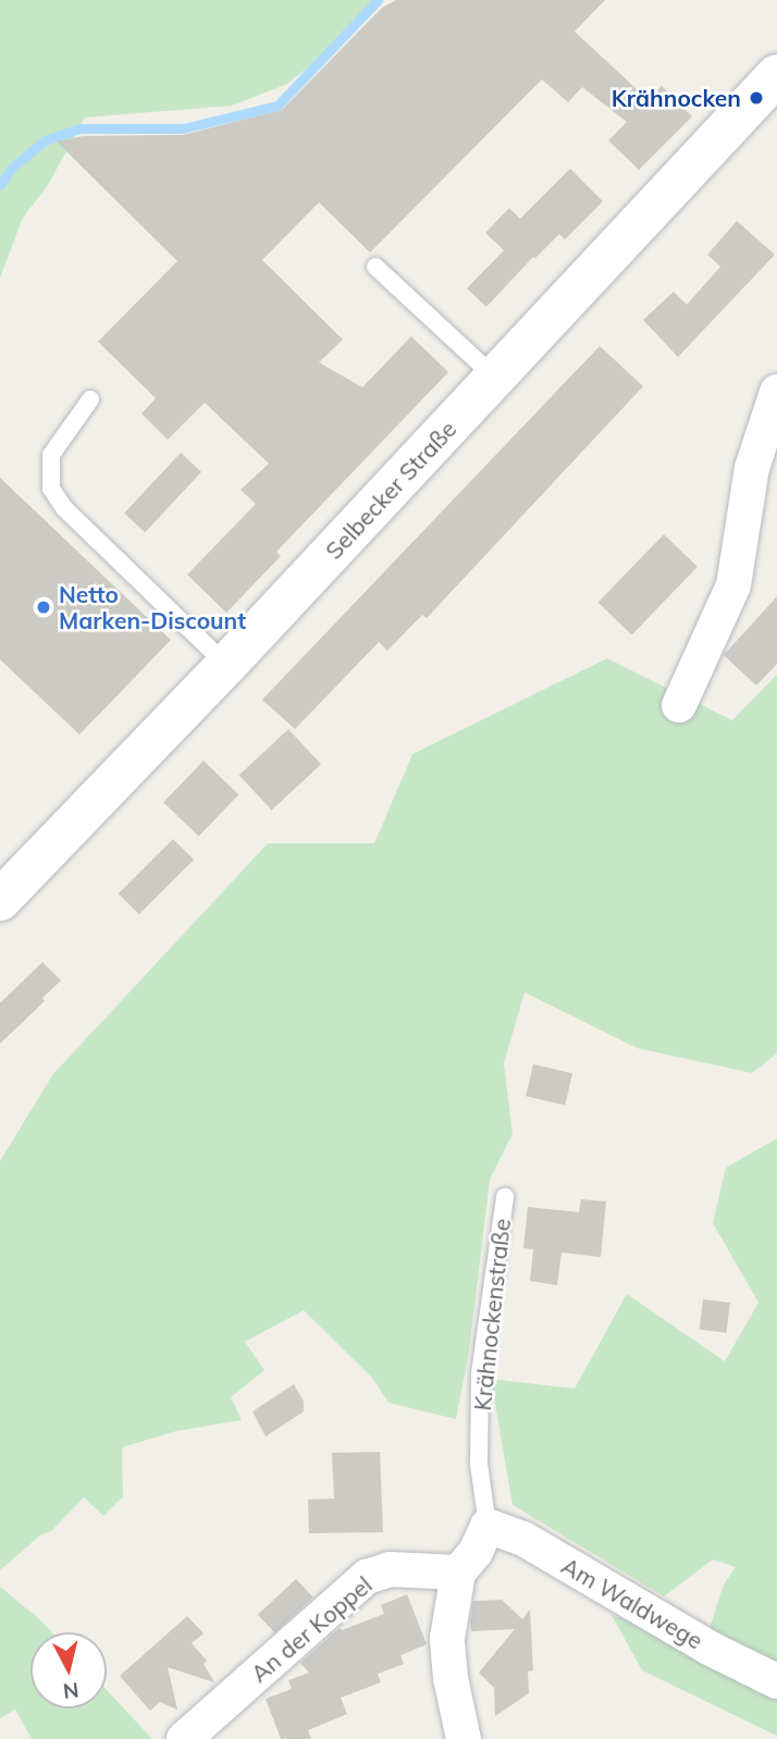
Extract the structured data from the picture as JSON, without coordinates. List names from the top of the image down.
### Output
{
  "streets": {
    "main road": ["Selbecker Straße"],
    "street": ["Am Waldwege", "An der Koppel"],
    "lane": ["Krähnockenstraße"]
  },
  "crossings": [
    ["Krähnockenstraße", "Am Waldwege"]
  ],
  "places": ["Krähnocken", "Netto Marken-Discount"],
  "north": "bottom"
}
